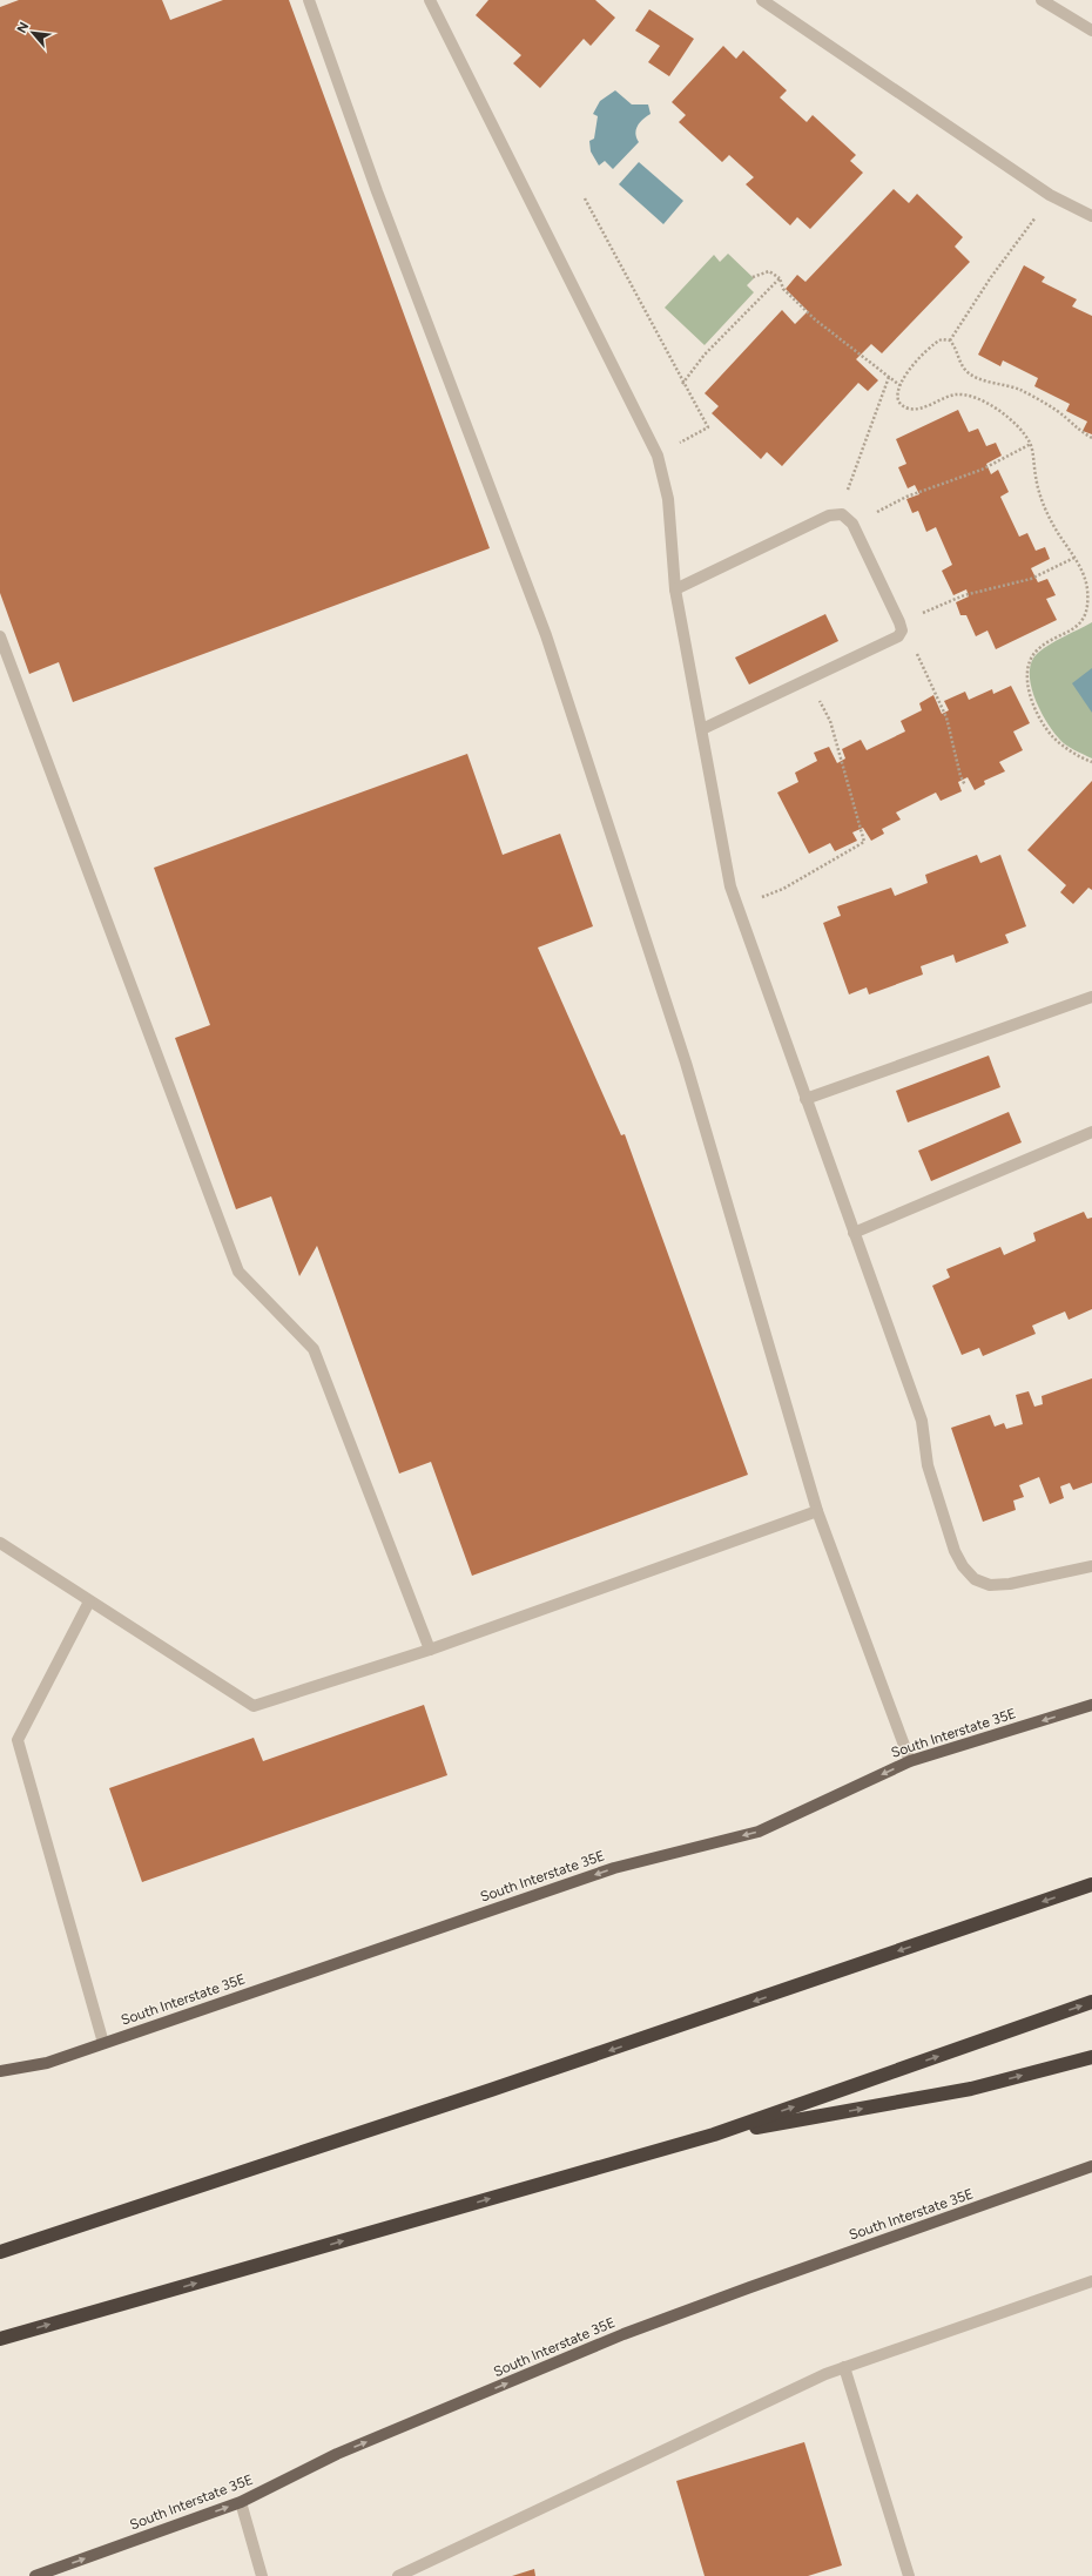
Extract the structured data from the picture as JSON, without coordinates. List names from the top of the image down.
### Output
{
  "streets": {
    "main road": ["South Interstate 35E"]
  },
  "north": "top left"
}
